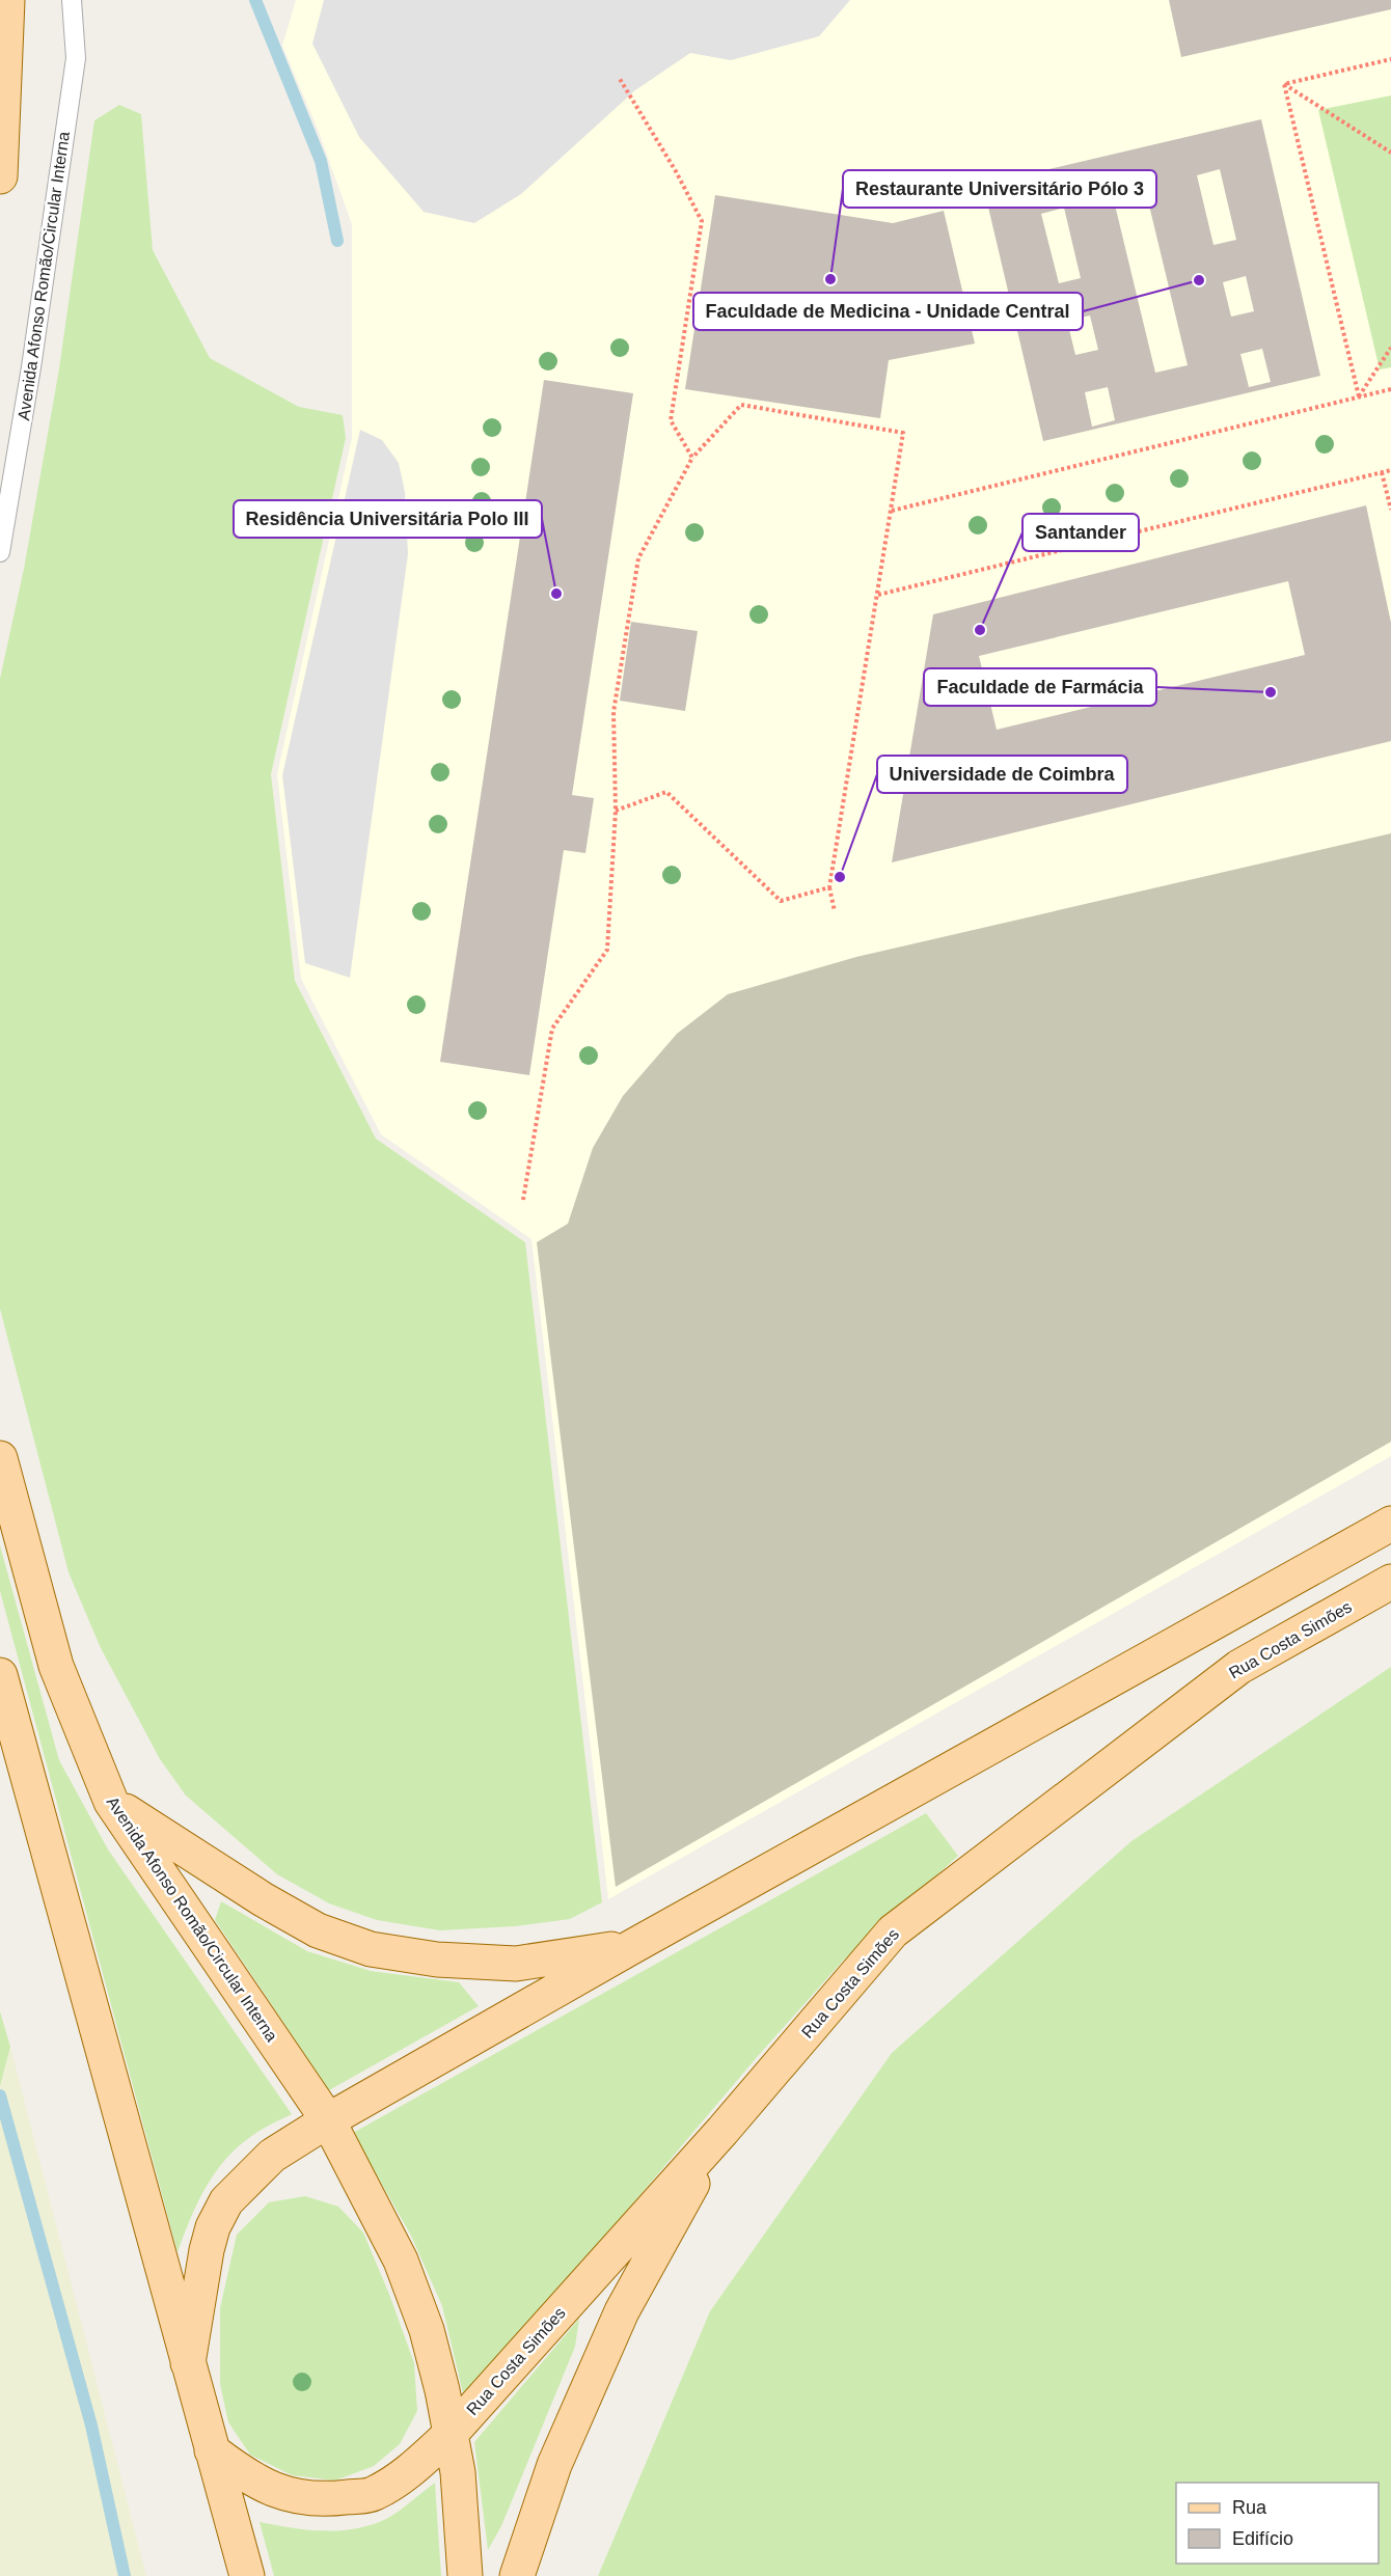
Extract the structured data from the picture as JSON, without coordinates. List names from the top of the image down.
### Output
{
  "streets": {
    "main road": ["Avenida Afonso Romão/Circular Interna", "Rua Costa Simões"]
  },
  "crossings": [
    ["Avenida Afonso Romão/Circular Interna", "Rua Costa Simões"]
  ],
  "places": [
    "Restaurante Universitário Pólo 3",
    "Faculdade de Medicina - Unidade Central",
    "Residência Universitária Polo III",
    "Santander",
    "Faculdade de Farmácia",
    "Universidade de Coimbra"
  ],
  "legend": ["Rua", "Edifício"]
}
